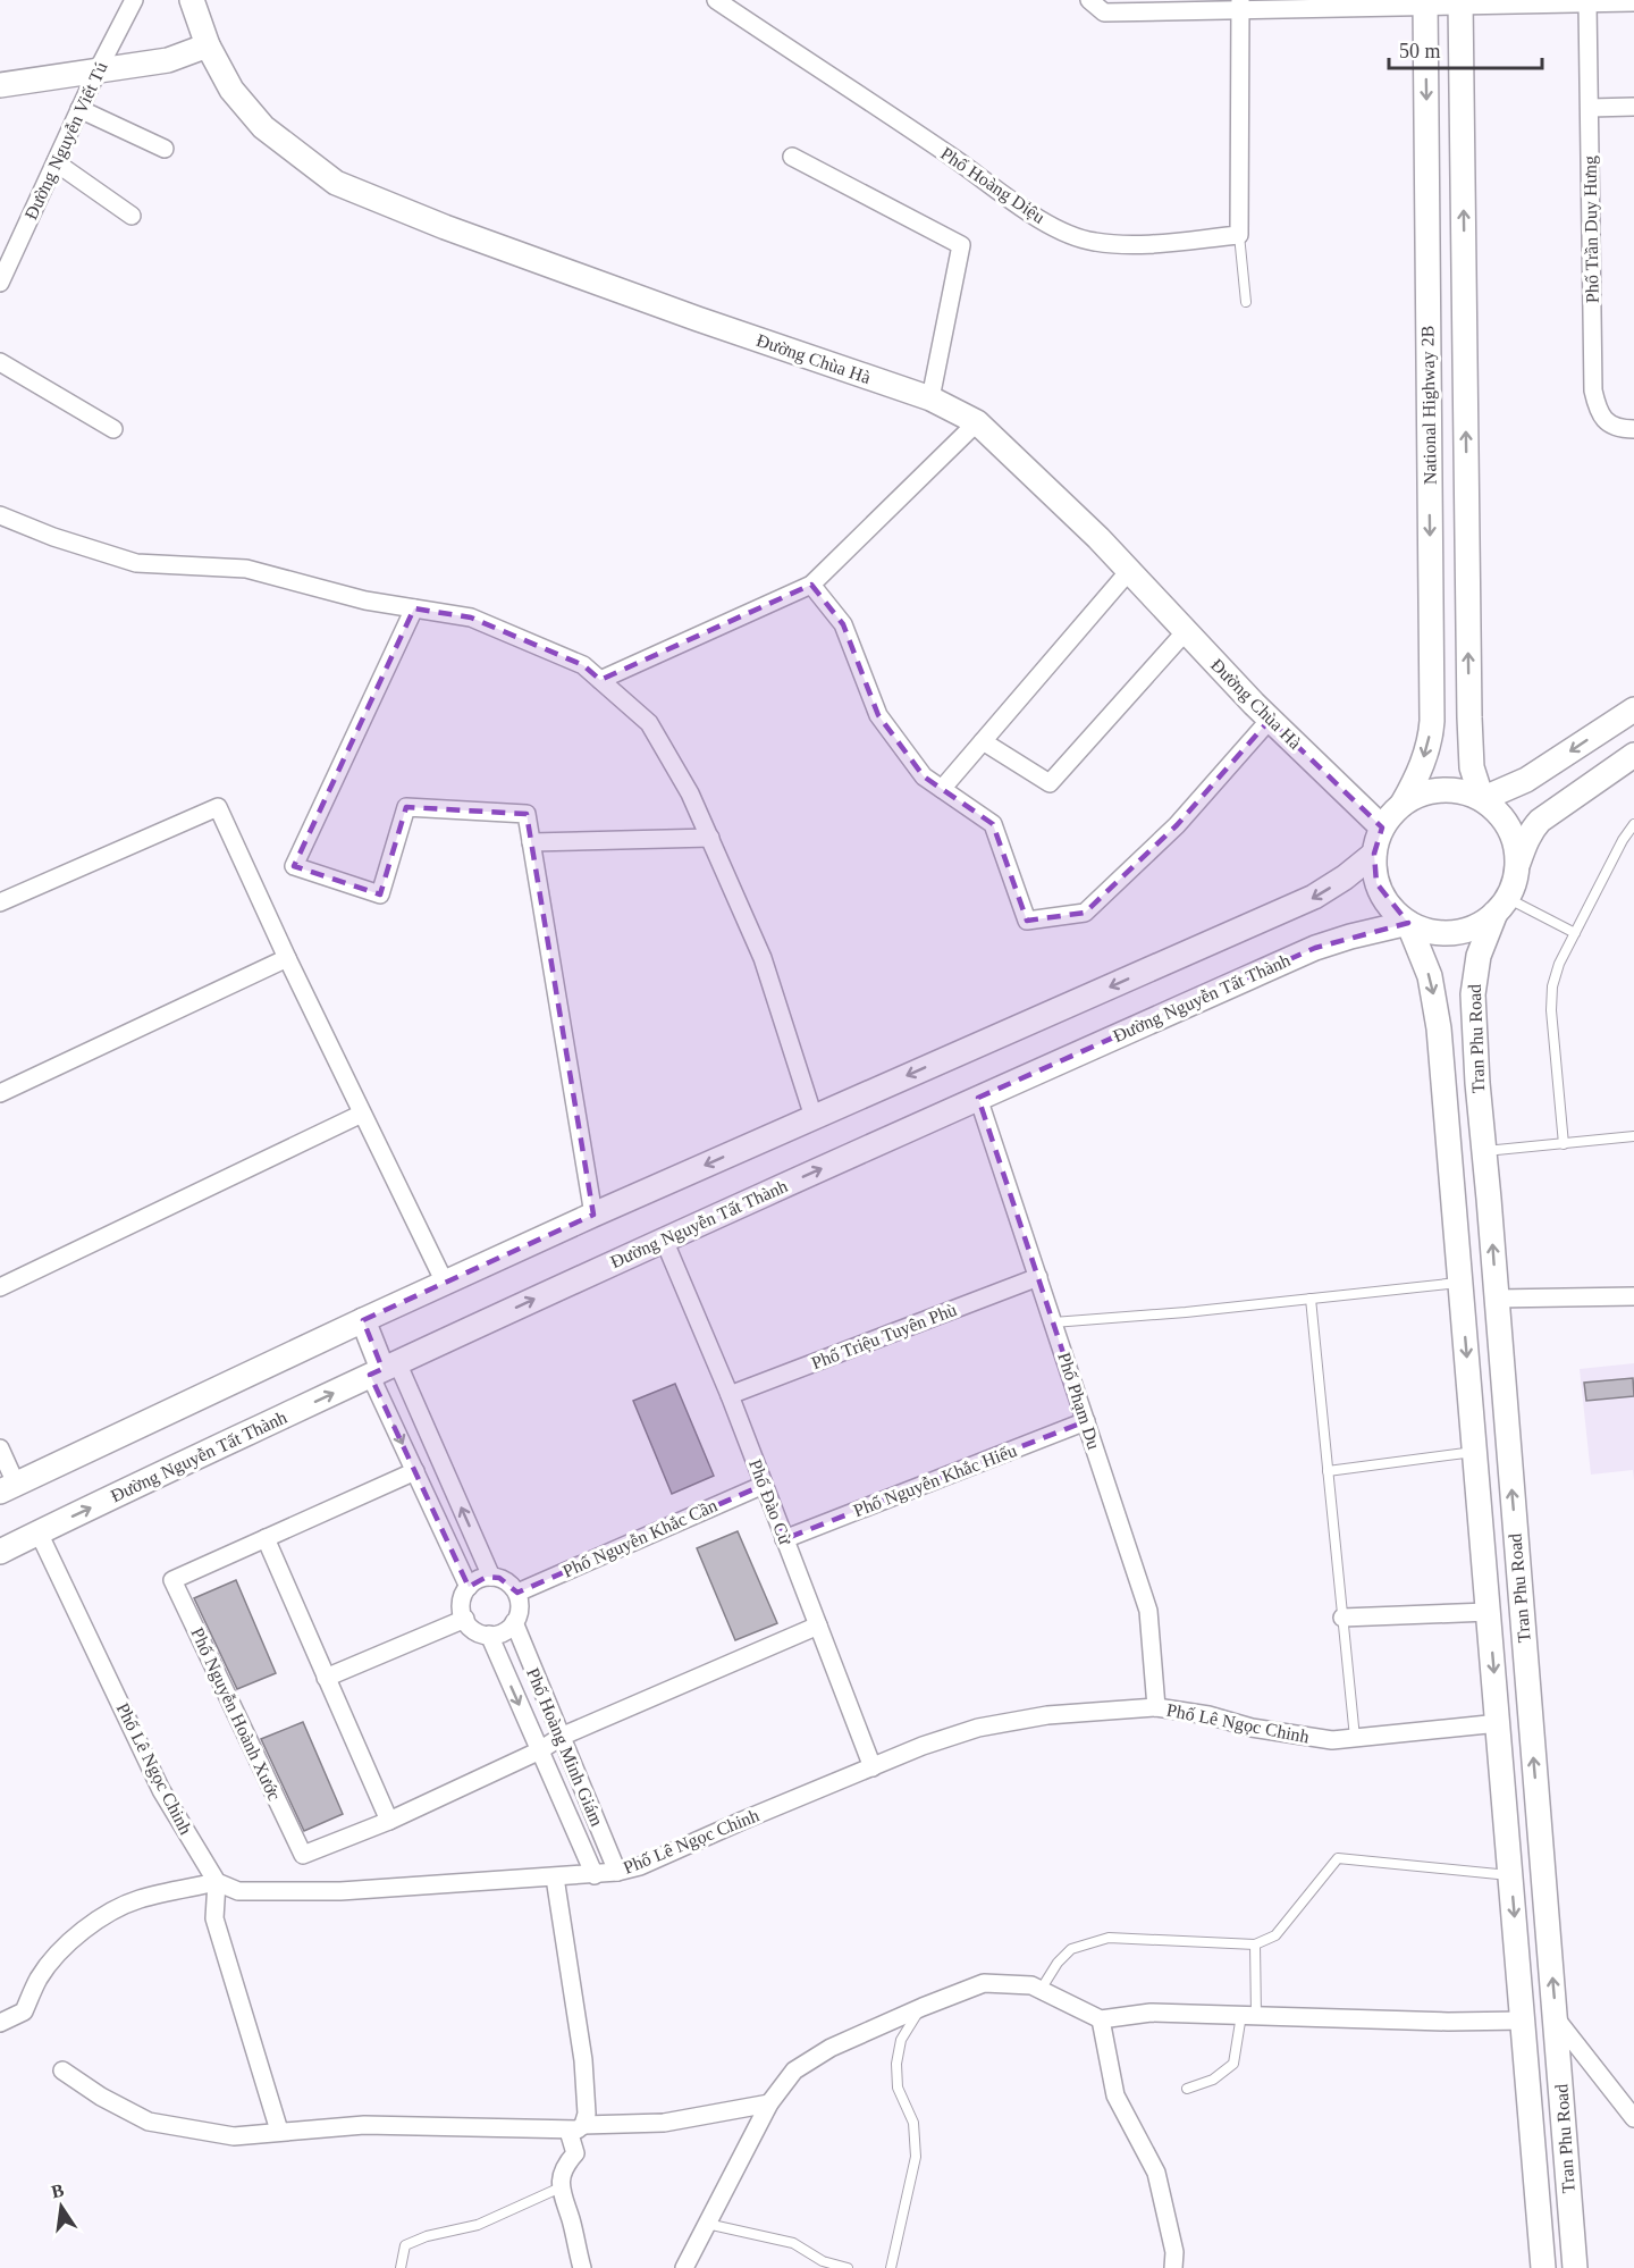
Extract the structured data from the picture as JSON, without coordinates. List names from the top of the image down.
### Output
{
  "streets": {
    "main road": [
      "Đường Chùa Hà",
      "National Highway 2B",
      "Đường Nguyễn Tất Thành",
      "Tran Phu Road"
    ],
    "street": [
      "Đường Nguyễn Viết Tú",
      "Phố Hoàng Diệu",
      "Phố Trần Duy Hưng",
      "Phố Triệu Tuyên Phù",
      "Phố Phạm Du",
      "Phố Nguyễn Khắc Hiếu",
      "Phố Đào Cừ",
      "Phố Nguyễn Khắc Cần",
      "Phố Nguyễn Hoành Xước",
      "Phố Lê Ngọc Chinh",
      "Phố Hoàng Minh Giám"
    ]
  },
  "crossings": [
    ["Đường Chùa Hà", "National Highway 2B"],
    ["Đường Chùa Hà", "Đường Nguyễn Tất Thành"],
    ["Đường Chùa Hà", "Tran Phu Road"],
    ["National Highway 2B", "Đường Nguyễn Tất Thành"],
    ["National Highway 2B", "Tran Phu Road"],
    ["Đường Nguyễn Tất Thành", "Tran Phu Road"],
    ["Đường Nguyễn Tất Thành", "Phố Phạm Du"],
    ["Đường Nguyễn Tất Thành", "Phố Đào Cừ"],
    ["Đường Nguyễn Tất Thành", "Phố Lê Ngọc Chinh"],
    ["Tran Phu Road", "Phố Lê Ngọc Chinh"],
    ["Phố Triệu Tuyên Phù", "Phố Phạm Du"],
    ["Phố Triệu Tuyên Phù", "Phố Đào Cừ"],
    ["Phố Phạm Du", "Phố Nguyễn Khắc Hiếu"],
    ["Phố Phạm Du", "Phố Lê Ngọc Chinh"],
    ["Phố Nguyễn Khắc Hiếu", "Phố Đào Cừ"],
    ["Phố Đào Cừ", "Phố Nguyễn Khắc Cần"],
    ["Phố Đào Cừ", "Phố Nguyễn Hoành Xước"],
    ["Phố Đào Cừ", "Phố Lê Ngọc Chinh"],
    ["Phố Nguyễn Khắc Cần", "Phố Hoàng Minh Giám"],
    ["Phố Nguyễn Hoành Xước", "Phố Hoàng Minh Giám"],
    ["Phố Lê Ngọc Chinh", "Phố Hoàng Minh Giám"]
  ],
  "scale_bar": "50 m",
  "north": "top"
}
